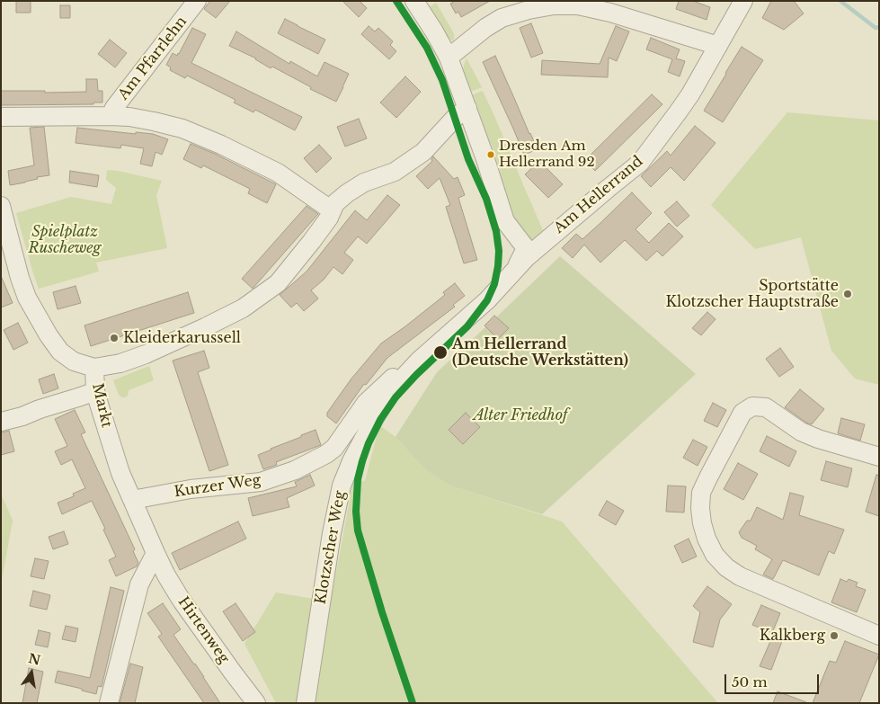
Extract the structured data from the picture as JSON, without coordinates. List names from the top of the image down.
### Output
{
  "streets": {
    "street": [
      "Am Pfarrlehn",
      "Am Hellerrand",
      "Markt",
      "Kurzer Weg",
      "Klotzscher Weg",
      "Hirtenweg"
    ]
  },
  "crossings": [
    ["Am Hellerrand", "Kurzer Weg"],
    ["Am Hellerrand", "Klotzscher Weg"],
    ["Markt", "Kurzer Weg"],
    ["Markt", "Hirtenweg"],
    ["Kurzer Weg", "Klotzscher Weg"]
  ],
  "parks": ["Spielplatz Ruscheweg", "Alter Friedhof"],
  "places": [
    "Dresden Am Hellerrand 92",
    "Sportstätte Klotzscher Hauptstraße",
    "Kleiderkarussell",
    "Am Hellerrand (Deutsche Werkstätten)",
    "Kalkberg"
  ],
  "scale_bar": "50 m",
  "north": "top"
}
